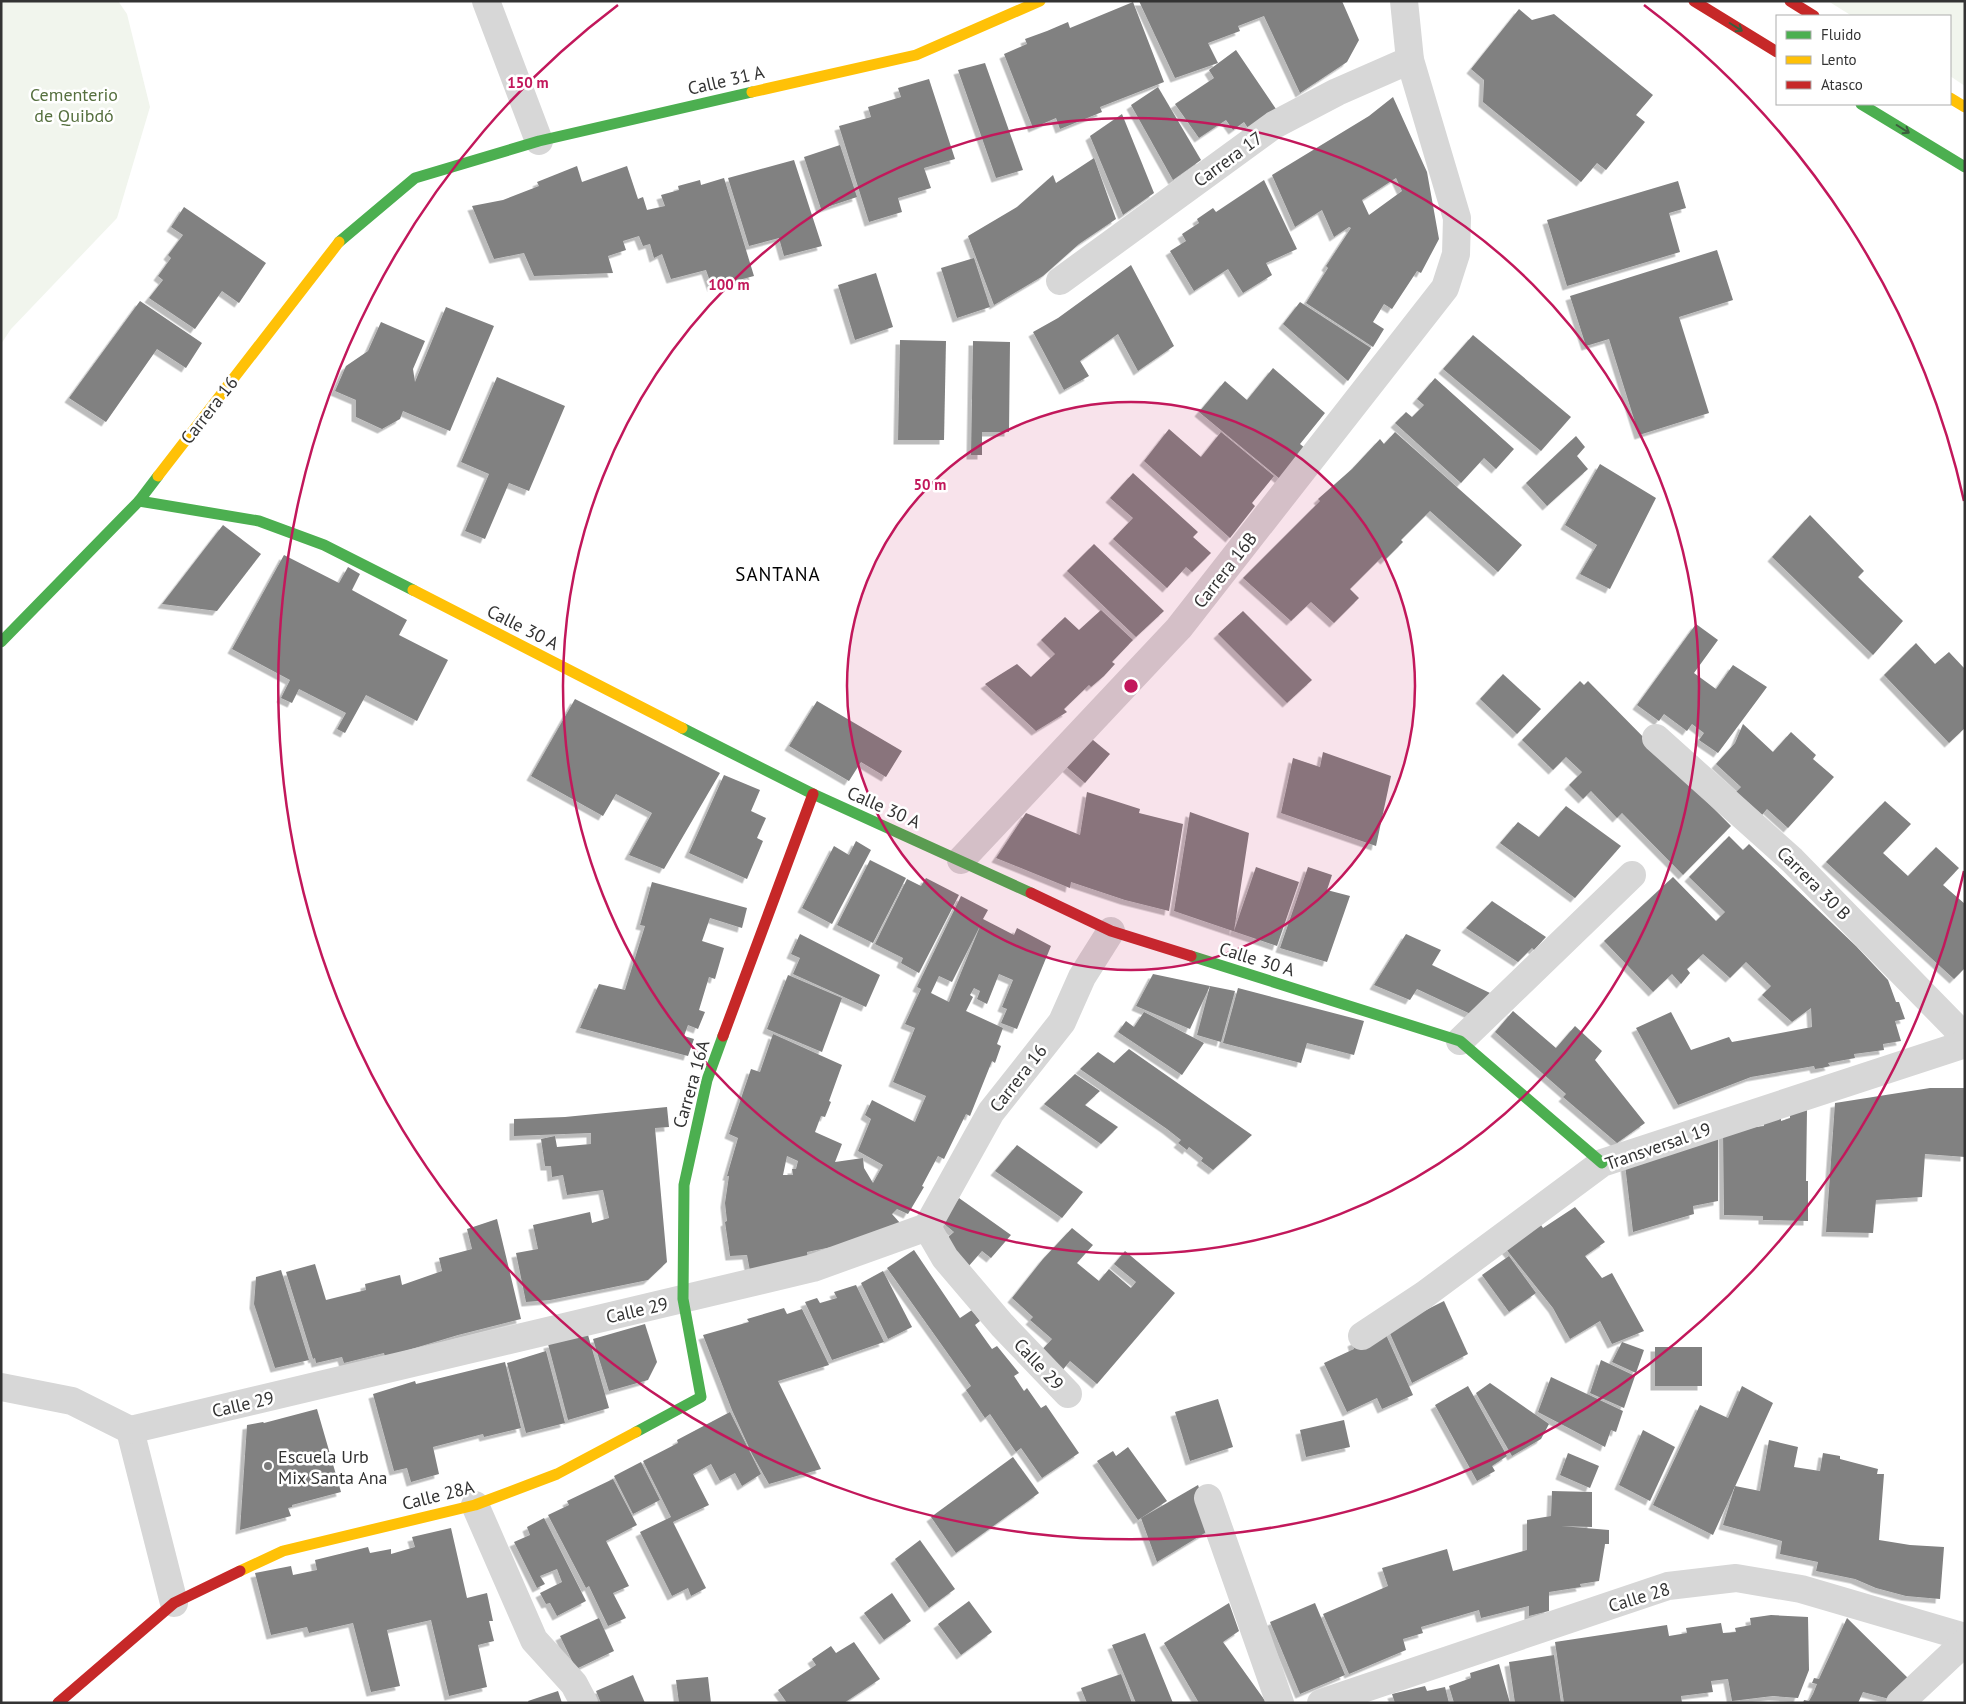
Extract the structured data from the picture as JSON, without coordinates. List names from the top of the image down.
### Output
{
  "streets": {
    "street": [
      "Calle 31 A",
      "Carrera 17",
      "Carrera 16",
      "Carrera 16B",
      "Calle 30 A",
      "Carrera 30 B",
      "Carrera 16A",
      "Transversal 19",
      "Calle 29",
      "Calle 28A",
      "Calle 28"
    ]
  },
  "crossings": [
    ["Calle 31 A", "Carrera 16"],
    ["Carrera 17", "Carrera 16B"],
    ["Carrera 16", "Calle 30 A"],
    ["Carrera 16", "Calle 29"],
    ["Carrera 16B", "Calle 30 A"],
    ["Calle 30 A", "Carrera 16A"],
    ["Calle 30 A", "Transversal 19"],
    ["Carrera 16A", "Calle 29"],
    ["Carrera 16A", "Calle 28A"]
  ],
  "districts": ["SANTANA"],
  "parks": ["Cementerio de Quibdó"],
  "places": ["Escuela Urb Mix Santa Ana"],
  "legend": ["Fluido", "Lento", "Atasco"],
  "rings": ["150 m", "100 m", "50 m"]
}
